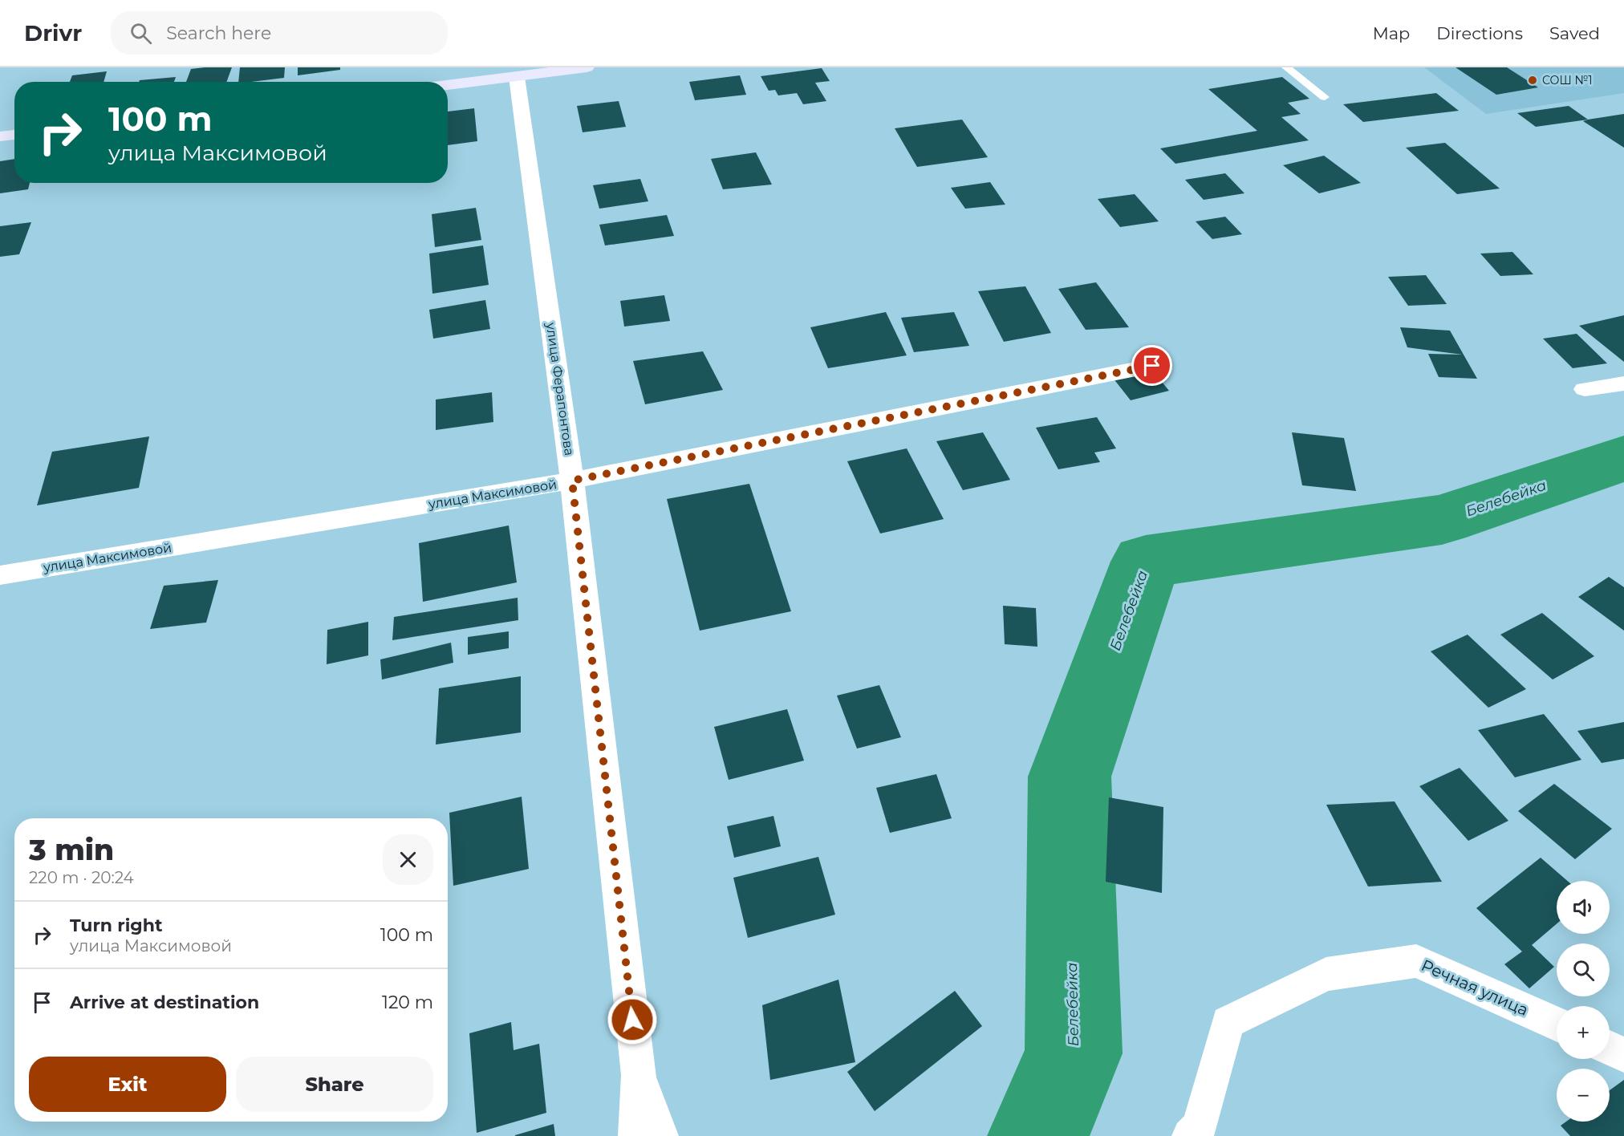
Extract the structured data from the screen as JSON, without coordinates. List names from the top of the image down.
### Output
{
  "streets": {
    "street": ["улица Ферапонтова", "улица Максимовой", "Речная улица"]
  },
  "crossings": [
    ["улица Ферапонтова", "улица Максимовой"]
  ],
  "water": ["Белебейка"],
  "places": ["СОШ №1"],
  "page": {
    "header": "Drivr",
    "search": "Search here",
    "nav": ["Map", "Directions", "Saved"],
    "turn": ["100 m", "улица Максимовой"],
    "heading": ["3 min", "220 m · 20:24"],
    "map_buttons": ["+", "−"],
    "list": [
      {
        "name": "Turn right",
        "note": "улица Максимовой",
        "value": "100 m"
      },
      {
        "name": "Arrive at destination",
        "value": "120 m"
      }
    ],
    "buttons": ["Exit", "Share"]
  }
}
